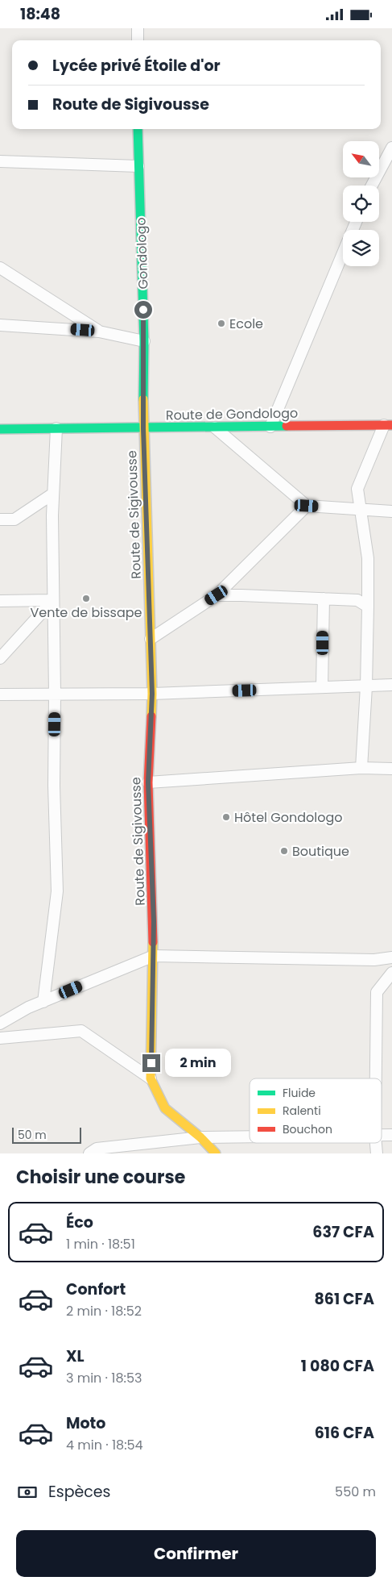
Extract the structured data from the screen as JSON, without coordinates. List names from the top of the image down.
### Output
{
  "streets": {
    "street": ["Gondologo", "Route de Gondologo", "Route de Sigivousse"]
  },
  "crossings": [
    ["Gondologo", "Route de Gondologo"],
    ["Gondologo", "Route de Sigivousse"],
    ["Route de Gondologo", "Route de Sigivousse"]
  ],
  "places": [
    "Ecole",
    "Vente de bissape",
    "Hôtel Gondologo",
    "Boutique"
  ],
  "legend": ["Fluide", "Ralenti", "Bouchon"],
  "scale_bar": "50 m",
  "north": "top left",
  "page": {
    "status": "18:48",
    "banner": ["Lycée privé Étoile d'or", "Route de Sigivousse"],
    "bubble": "2 min",
    "scale": "50 m",
    "heading": "Choisir une course",
    "list": [
      {
        "name": "Éco",
        "note": "1 min · 18:51",
        "value": "637 CFA"
      },
      {
        "name": "Confort",
        "note": "2 min · 18:52",
        "value": "861 CFA"
      },
      {
        "name": "XL",
        "note": "3 min · 18:53",
        "value": "1 080 CFA"
      },
      {
        "name": "Moto",
        "note": "4 min · 18:54",
        "value": "616 CFA"
      }
    ],
    "pay": ["Espèces", "550 m"],
    "buttons": "Confirmer"
  }
}
